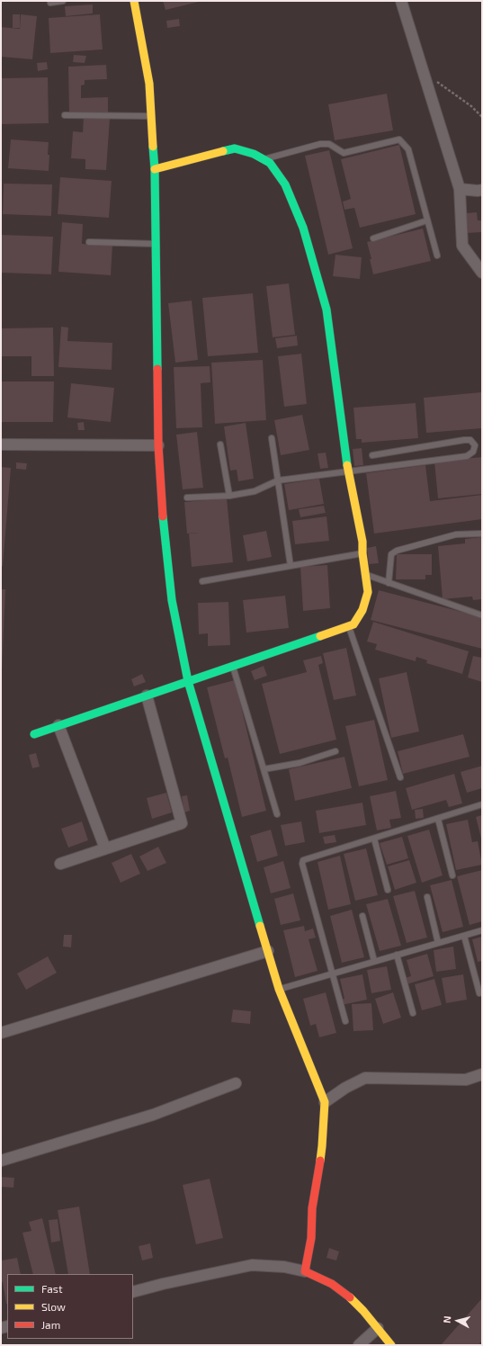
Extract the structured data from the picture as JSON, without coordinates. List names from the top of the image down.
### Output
{
  "legend": ["Fast", "Slow", "Jam"],
  "north": "left"
}
